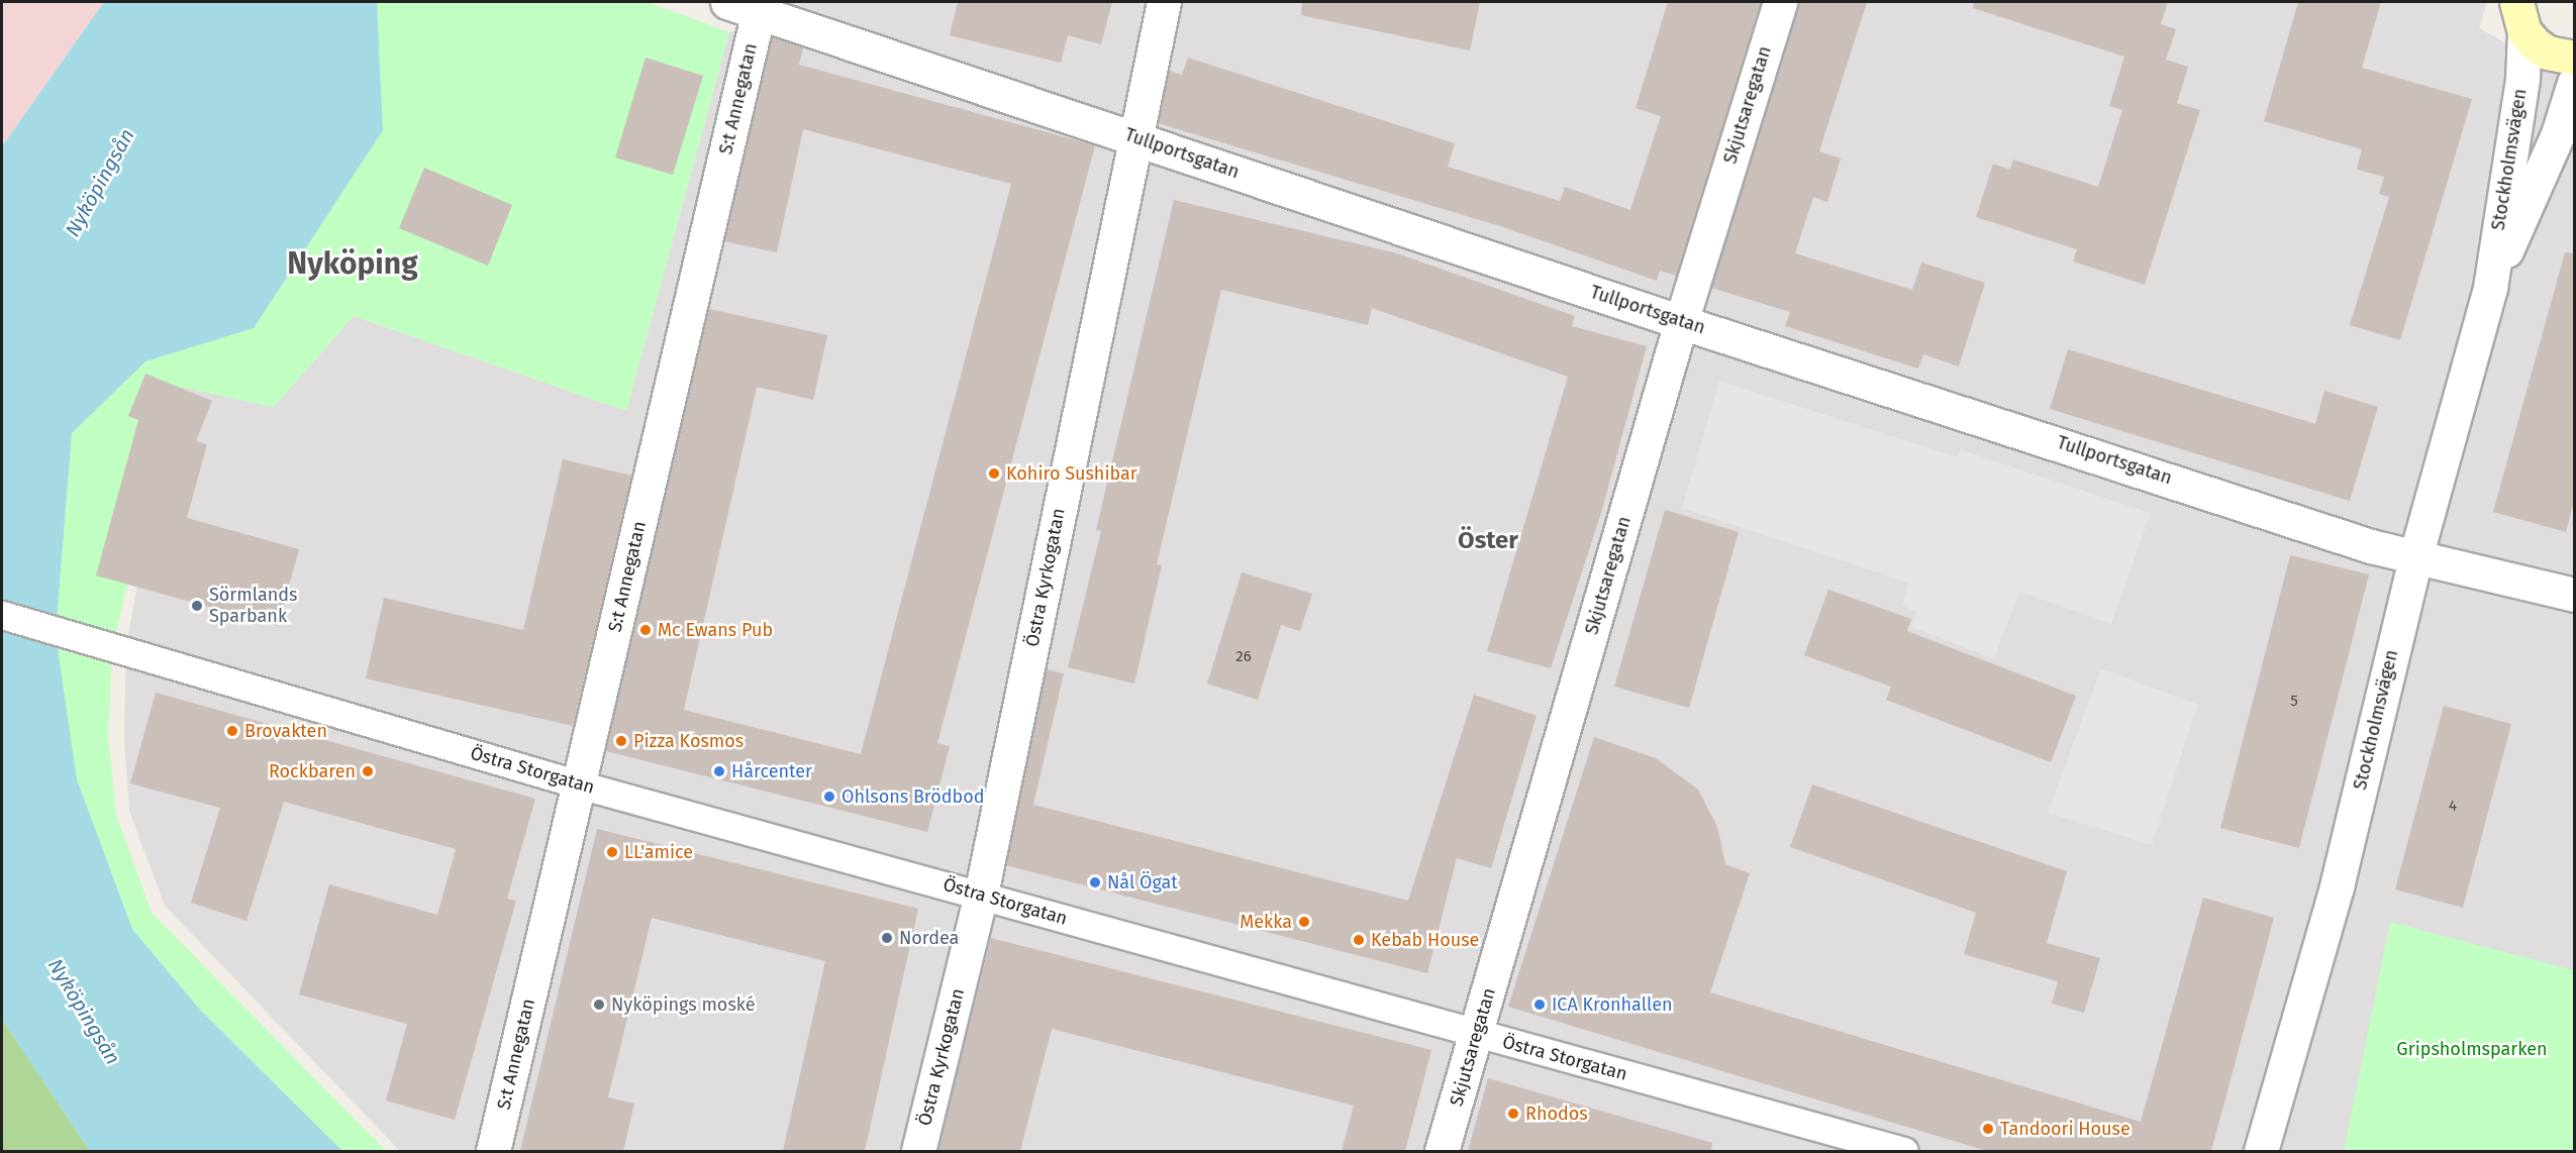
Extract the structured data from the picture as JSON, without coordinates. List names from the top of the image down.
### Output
{
  "streets": {
    "street": [
      "S:t Annegatan",
      "Skjutsaregatan",
      "Tullportsgatan",
      "Stockholmsvägen",
      "Östra Kyrkogatan",
      "Östra Storgatan"
    ]
  },
  "crossings": [
    ["S:t Annegatan", "Tullportsgatan"],
    ["S:t Annegatan", "Östra Storgatan"],
    ["Skjutsaregatan", "Tullportsgatan"],
    ["Skjutsaregatan", "Östra Storgatan"],
    ["Tullportsgatan", "Stockholmsvägen"],
    ["Tullportsgatan", "Östra Kyrkogatan"],
    ["Östra Kyrkogatan", "Östra Storgatan"]
  ],
  "districts": ["Nyköping", "Öster"],
  "water": ["Nyköpingsån"],
  "parks": ["Gripsholmsparken"],
  "places": [
    "Kohiro Sushibar",
    "Sörmlands Sparbank",
    "Mc Ewans Pub",
    "Brovakten",
    "Pizza Kosmos",
    "Rockbaren",
    "Hårcenter",
    "Ohlsons Brödbod",
    "LL'amice",
    "Nål Ögat",
    "Mekka",
    "Nordea",
    "Kebab House",
    "Nyköpings moské",
    "ICA Kronhallen",
    "Rhodos",
    "Tandoori House"
  ],
  "house_numbers": ["26", "5", "4"]
}
